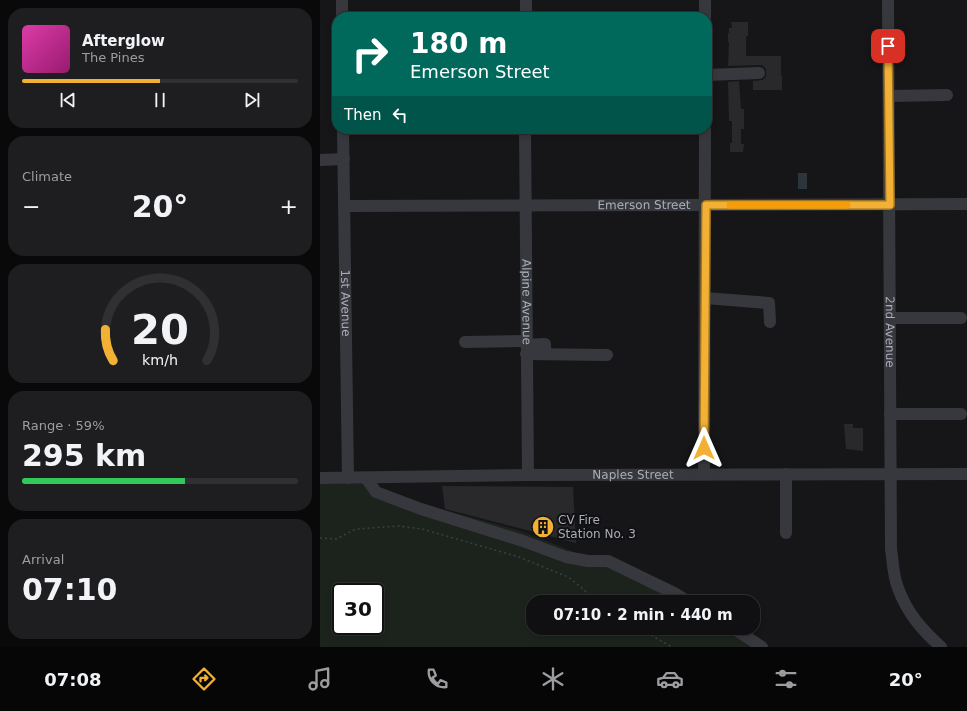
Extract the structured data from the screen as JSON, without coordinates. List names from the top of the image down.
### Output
{
  "streets": {
    "street": [
      "Emerson Street",
      "Alpine Avenue",
      "1st Avenue",
      "2nd Avenue",
      "Naples Street"
    ]
  },
  "crossings": [
    ["Emerson Street", "Alpine Avenue"],
    ["Emerson Street", "1st Avenue"],
    ["Emerson Street", "2nd Avenue"],
    ["Alpine Avenue", "Naples Street"],
    ["1st Avenue", "Naples Street"],
    ["2nd Avenue", "Naples Street"]
  ],
  "places": {
    "building": ["CV Fire Station No. 3"]
  },
  "page": {
    "turn": ["180 m", "Emerson Street"],
    "song": ["Afterglow", "The Pines"],
    "then": "Then",
    "tile": [
      "Climate",
      ["Range · 59%", "295 km"],
      ["Arrival", "07:10"]
    ],
    "heat": ["−", "20°", "+"],
    "limit": "30",
    "trip": "07:10 · 2 min · 440 m",
    "tabs": ["07:08", "20°"],
    "gauge": ["20", "km/h"]
  }
}
